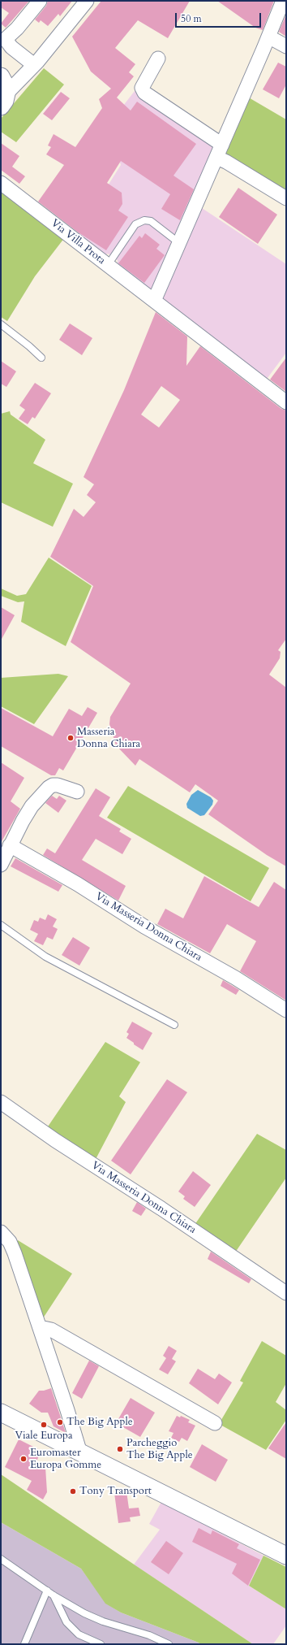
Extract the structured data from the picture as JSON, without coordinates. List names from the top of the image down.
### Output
{
  "streets": {
    "street": ["Via Villa Prota", "Via Masseria Donna Chiara"]
  },
  "places": [
    "Masseria Donna Chiara",
    "The Big Apple",
    "Viale Europa",
    "Parcheggio The Big Apple",
    "Euromaster Europa Gomme",
    "Tony Transport"
  ],
  "scale_bar": "50 m"
}
